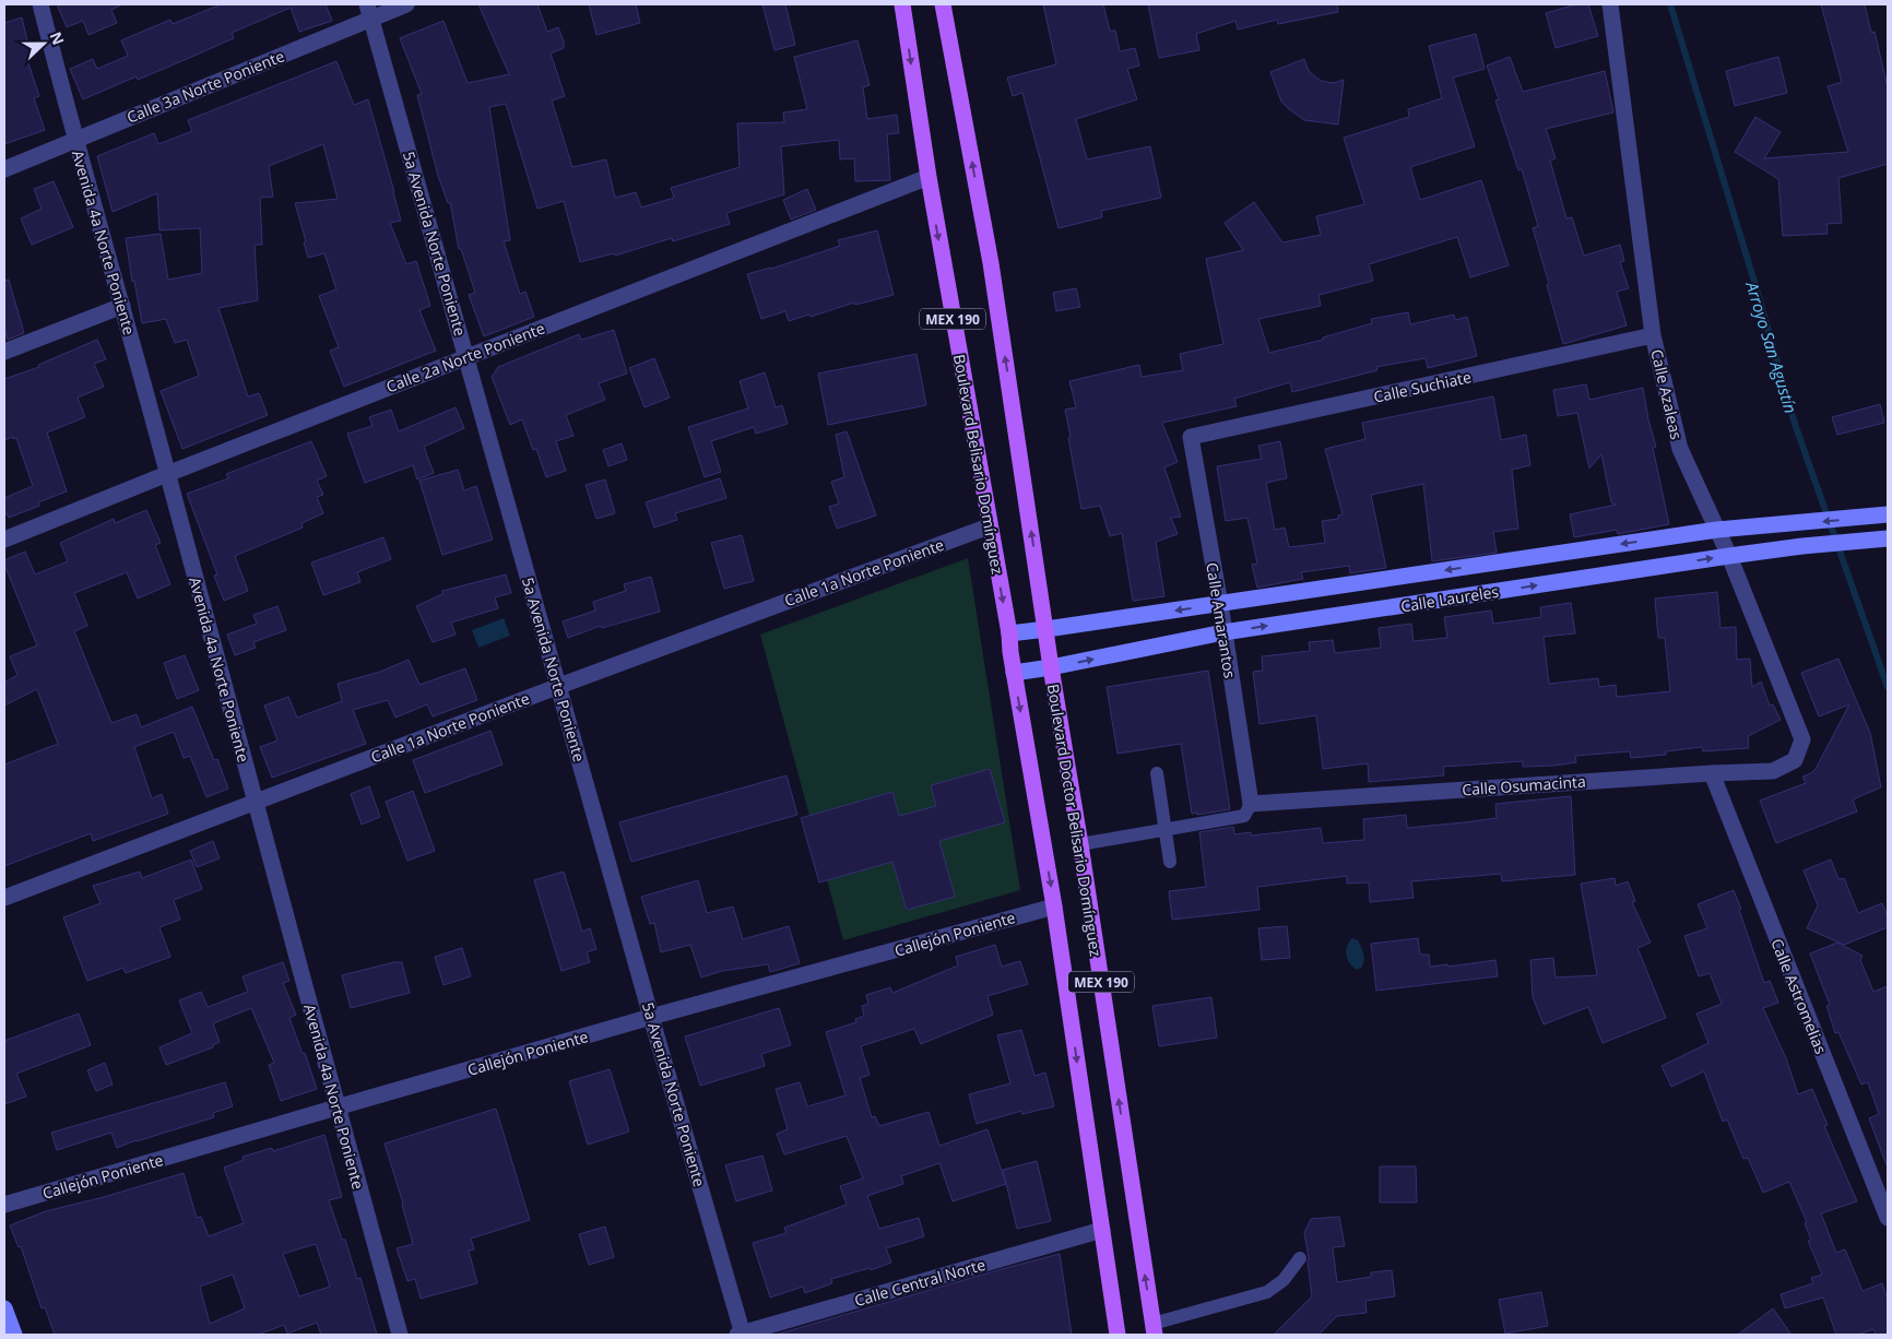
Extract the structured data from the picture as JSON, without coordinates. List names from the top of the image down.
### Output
{
  "streets": {
    "main road": ["MEX 190", "Boulevard Belisario Domínguez", "Boulevard Doctor Belisario Domínguez"],
    "street": [
      "Calle 3a Norte Poniente",
      "Avenida 4a Norte Poniente",
      "5a Avenida Norte Poniente",
      "Calle 2a Norte Poniente",
      "Calle Suchiate",
      "Calle Azaleas",
      "Calle 1a Norte Poniente",
      "Calle Laureles",
      "Calle Amarantos",
      "Calle Osumacinta",
      "Callejón Poniente",
      "Calle Astromelias",
      "Calle Central Norte"
    ]
  },
  "crossings": [
    ["Calle 3a Norte Poniente", "Avenida 4a Norte Poniente"],
    ["Calle 3a Norte Poniente", "5a Avenida Norte Poniente"],
    ["Avenida 4a Norte Poniente", "Calle 2a Norte Poniente"],
    ["Avenida 4a Norte Poniente", "Calle 1a Norte Poniente"],
    ["Avenida 4a Norte Poniente", "Callejón Poniente"],
    ["5a Avenida Norte Poniente", "Calle 2a Norte Poniente"],
    ["5a Avenida Norte Poniente", "Calle 1a Norte Poniente"],
    ["5a Avenida Norte Poniente", "Callejón Poniente"],
    ["5a Avenida Norte Poniente", "Calle Central Norte"],
    ["MEX 190", "Boulevard Belisario Domínguez"],
    ["MEX 190", "Calle Laureles"],
    ["MEX 190", "Boulevard Doctor Belisario Domínguez"],
    ["MEX 190", "Callejón Poniente"],
    ["MEX 190", "Calle Central Norte"],
    ["Calle 2a Norte Poniente", "Boulevard Belisario Domínguez"],
    ["Calle Suchiate", "Calle Azaleas"],
    ["Calle Suchiate", "Calle Amarantos"],
    ["Calle Azaleas", "Calle Laureles"],
    ["Calle Azaleas", "Calle Osumacinta"],
    ["Boulevard Belisario Domínguez", "Calle 1a Norte Poniente"],
    ["Boulevard Belisario Domínguez", "Calle Laureles"],
    ["Calle Laureles", "Calle Amarantos"],
    ["Calle Laureles", "Boulevard Doctor Belisario Domínguez"],
    ["Calle Amarantos", "Calle Osumacinta"],
    ["Calle Osumacinta", "Calle Astromelias"]
  ],
  "water": ["Arroyo San Agustín"],
  "north": "right"
}
